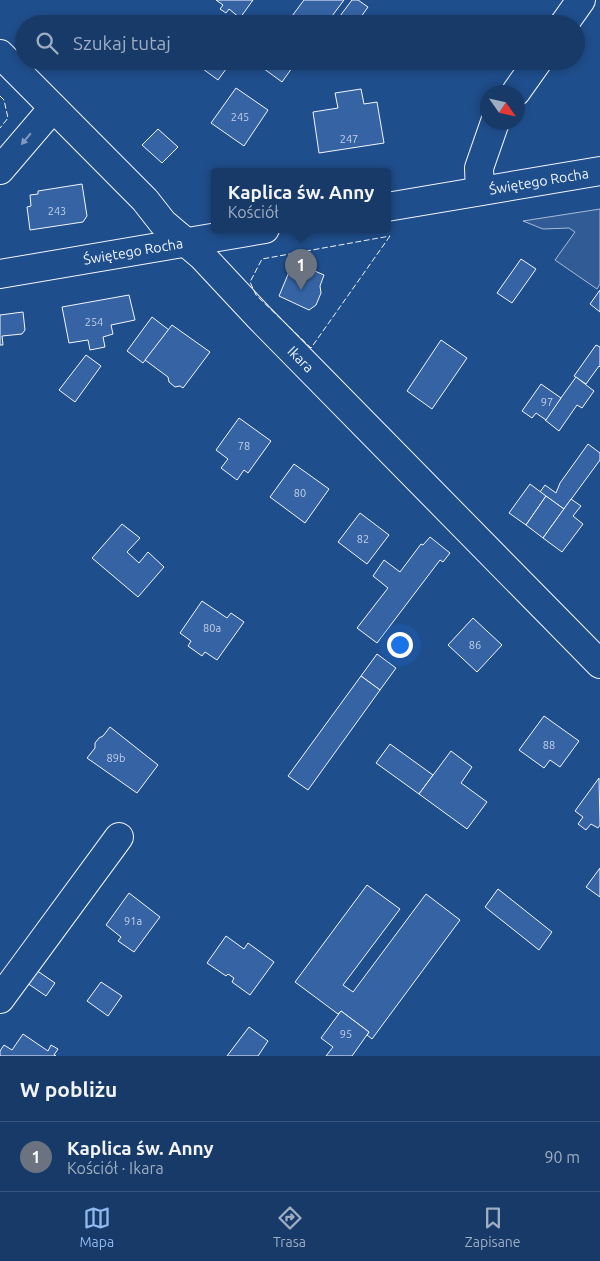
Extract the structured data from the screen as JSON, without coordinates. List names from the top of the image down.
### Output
{
  "streets": {
    "street": ["Świętego Rocha", "Ikara"]
  },
  "crossings": [
    ["Świętego Rocha", "Ikara"]
  ],
  "house_numbers": [
    "245",
    "247",
    "243",
    "254",
    "97",
    "78",
    "80",
    "82",
    "80a",
    "86",
    "88",
    "89b",
    "91a",
    "95"
  ],
  "north": "bottom right",
  "page": {
    "search": "Szukaj tutaj",
    "popup": ["Kaplica św. Anny", "Kościół"],
    "pins": "1",
    "heading": "W pobliżu",
    "list": [
      {
        "mark": "1",
        "name": "Kaplica św. Anny",
        "note": "Kościół · Ikara",
        "value": "90 m"
      }
    ],
    "nav": ["Mapa", "Trasa", "Zapisane"]
  }
}
